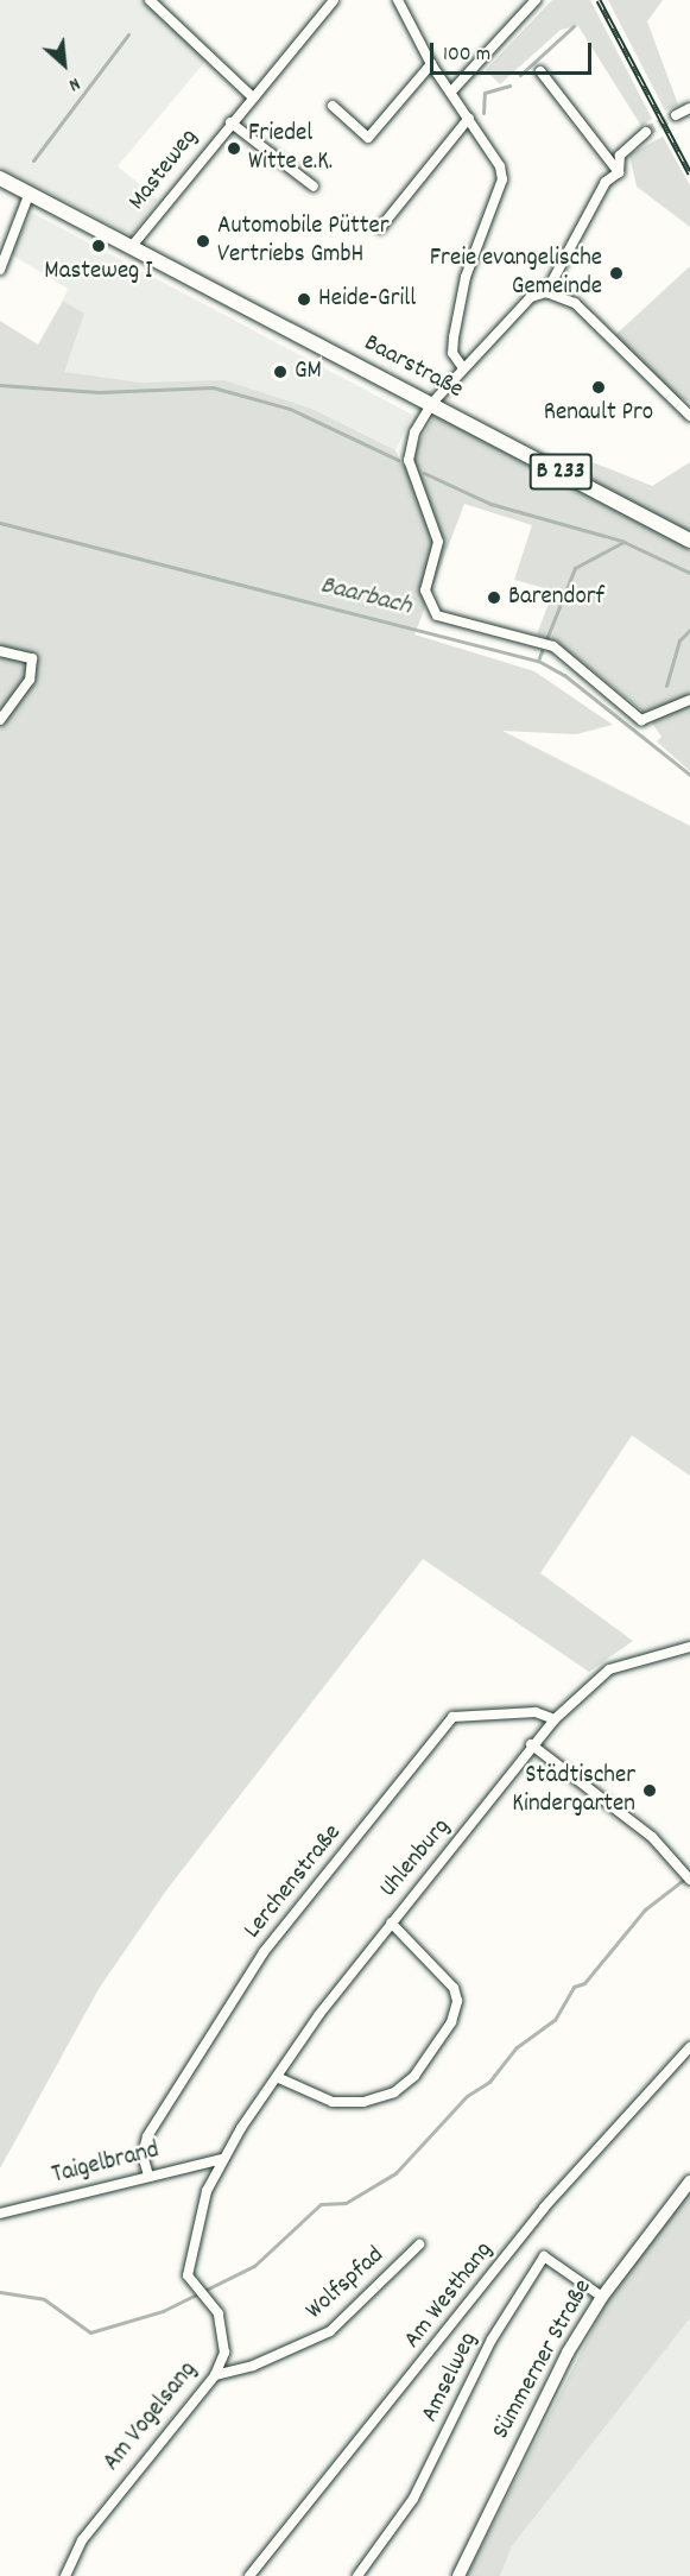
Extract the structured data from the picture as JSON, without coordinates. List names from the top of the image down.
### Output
{
  "streets": {
    "main road": ["Baarstraße", "B 233", "Sümmerner Straße"],
    "street": [
      "Masteweg",
      "Uhlenburg",
      "Lerchenstraße",
      "Taigelbrand",
      "Wolfspfad",
      "Am Westhang",
      "Amselweg",
      "Am Vogelsang"
    ]
  },
  "crossings": [
    ["Masteweg", "Baarstraße"],
    ["Uhlenburg", "Lerchenstraße"],
    ["Uhlenburg", "Taigelbrand"],
    ["Uhlenburg", "Am Vogelsang"],
    ["Lerchenstraße", "Taigelbrand"],
    ["Taigelbrand", "Am Vogelsang"],
    ["Wolfspfad", "Am Vogelsang"],
    ["Sümmerner Straße", "Amselweg"]
  ],
  "water": ["Baarbach"],
  "places": [
    "Friedel Witte e.K.",
    "Automobile Pütter Vertriebs GmbH",
    "Masteweg I",
    "Freie evangelische Gemeinde",
    "Heide-Grill",
    "GM",
    "Renault Pro",
    "Barendorf",
    "Städtischer Kindergarten"
  ],
  "scale_bar": "100 m",
  "north": "bottom right"
}
